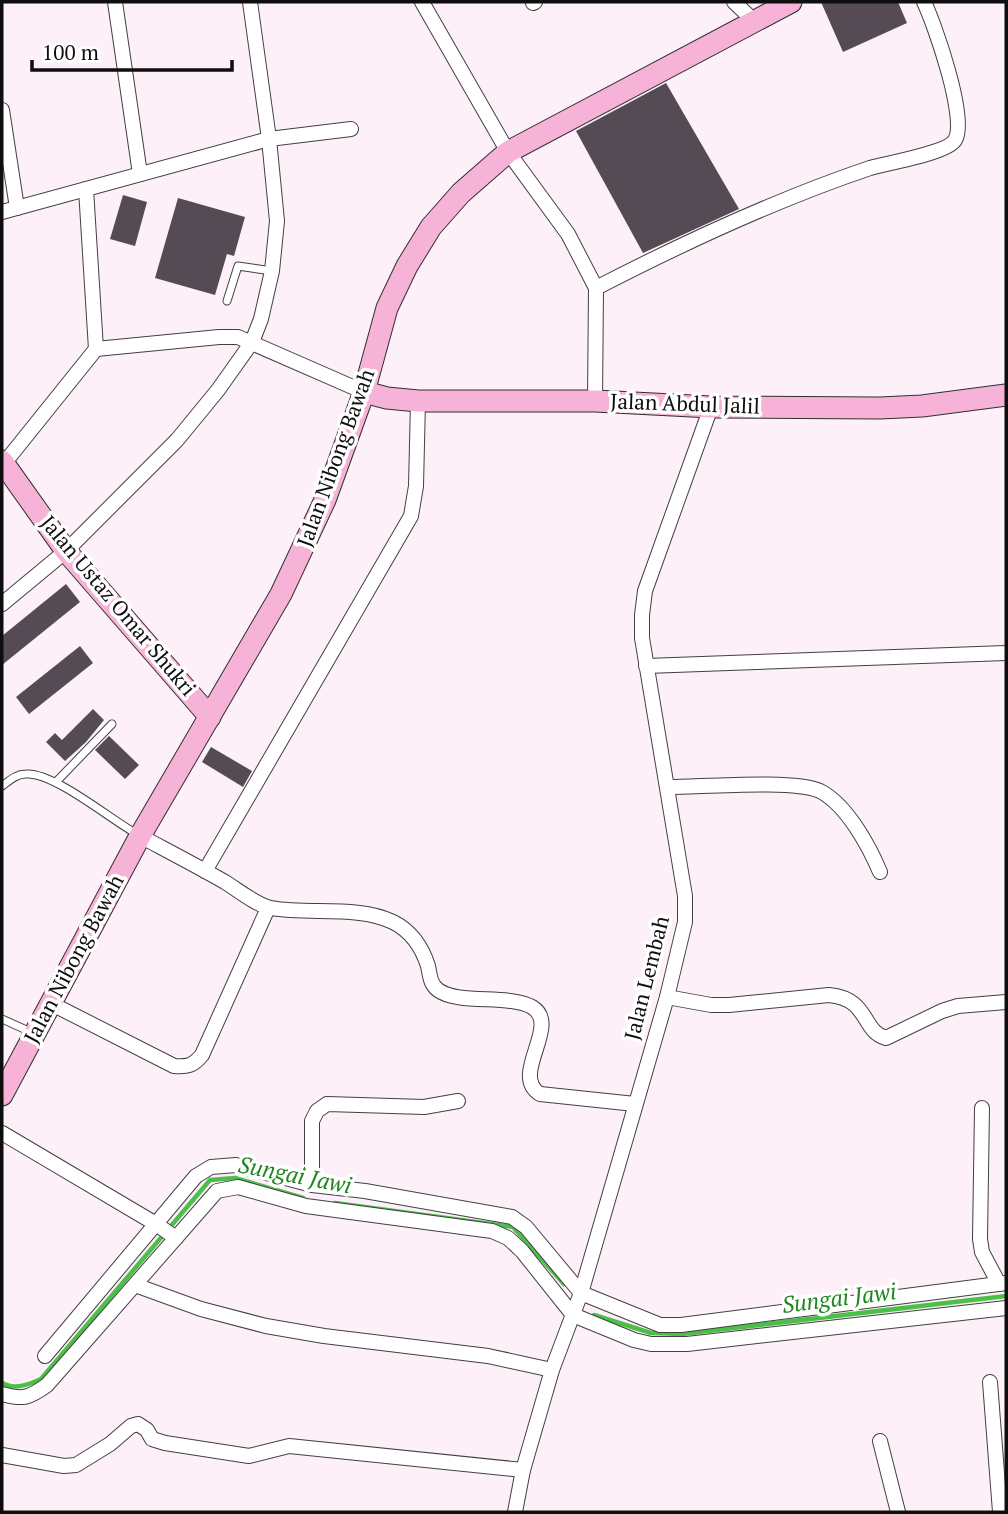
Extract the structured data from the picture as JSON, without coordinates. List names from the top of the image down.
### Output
{
  "streets": {
    "main road": ["Jalan Abdul Jalil", "Jalan Nibong Bawah", "Jalan Ustaz Omar Shukri"],
    "street": ["Jalan Lembah"]
  },
  "crossings": [
    ["Jalan Abdul Jalil", "Jalan Nibong Bawah"],
    ["Jalan Abdul Jalil", "Jalan Lembah"],
    ["Jalan Nibong Bawah", "Jalan Ustaz Omar Shukri"]
  ],
  "water": ["Sungai Jawi"],
  "scale_bar": "100 m"
}
